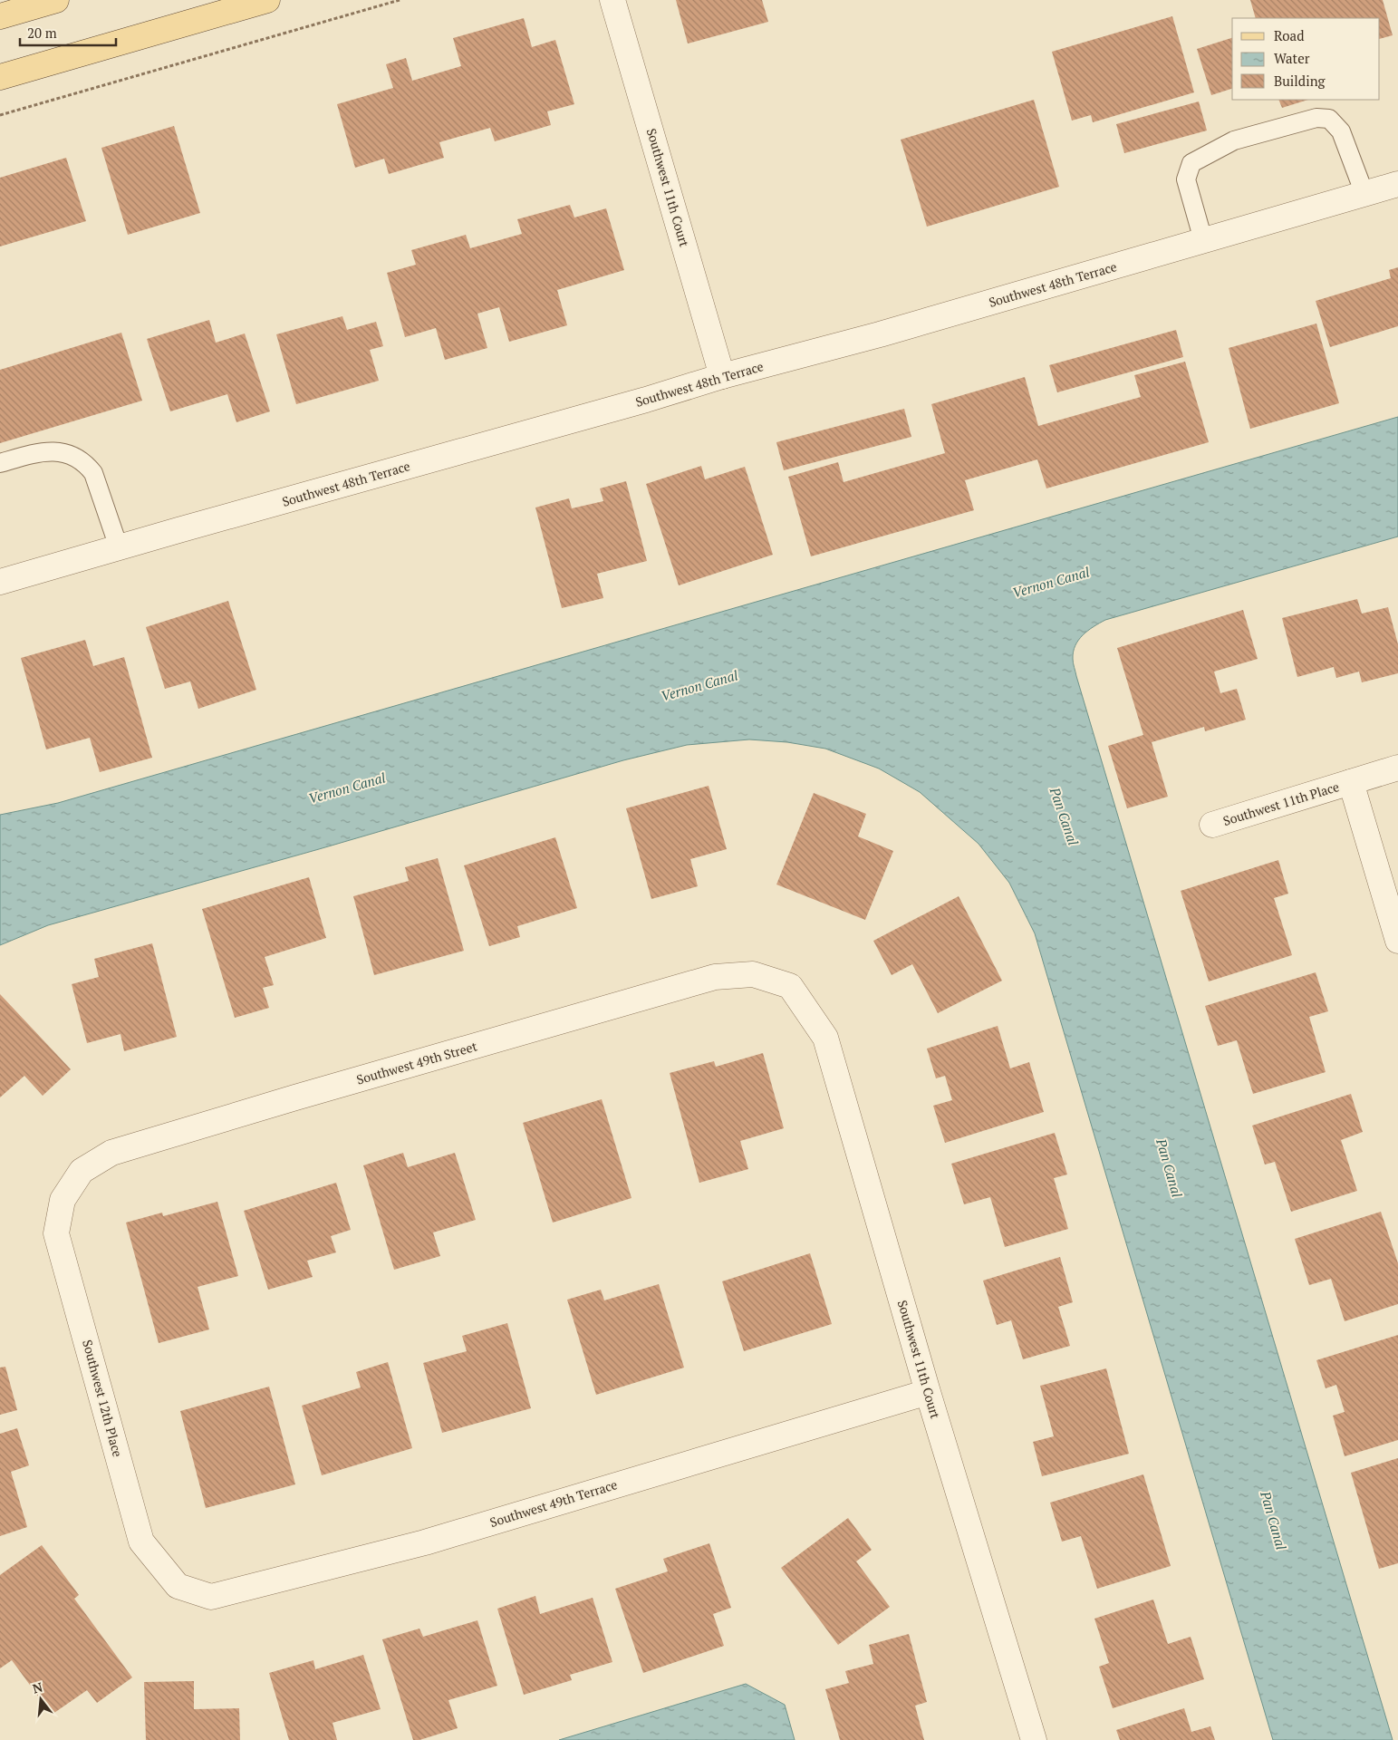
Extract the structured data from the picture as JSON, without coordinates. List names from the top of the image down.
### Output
{
  "streets": {
    "street": [
      "Southwest 11th Court",
      "Southwest 48th Terrace",
      "Southwest 11th Place",
      "Southwest 49th Street",
      "Southwest 12th Place",
      "Southwest 49th Terrace"
    ]
  },
  "crossings": [
    ["Southwest 11th Court", "Southwest 48th Terrace"],
    ["Southwest 11th Court", "Southwest 49th Street"],
    ["Southwest 11th Court", "Southwest 49th Terrace"],
    ["Southwest 49th Street", "Southwest 12th Place"],
    ["Southwest 12th Place", "Southwest 49th Terrace"]
  ],
  "water": ["Vernon Canal", "Pan Canal"],
  "legend": ["Road", "Water", "Building"],
  "scale_bar": "20 m",
  "north": "top"
}
